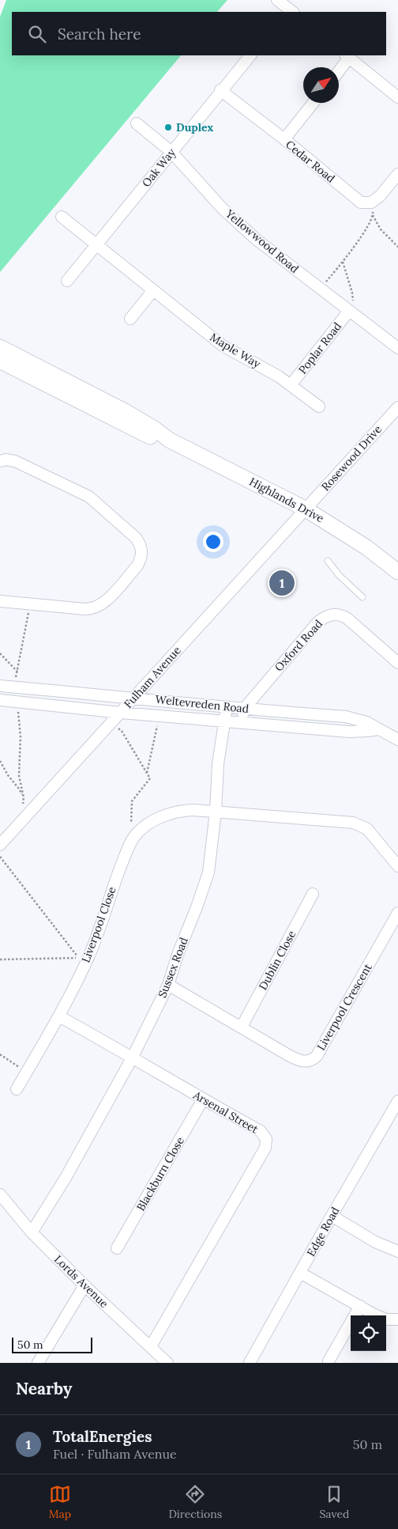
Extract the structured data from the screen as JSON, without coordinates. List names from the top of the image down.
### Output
{
  "streets": {
    "main road": ["Highlands Drive"],
    "street": [
      "Cedar Road",
      "Oak Way",
      "Yellowwood Road",
      "Poplar Road",
      "Maple Way",
      "Rosewood Drive",
      "Oxford Road",
      "Fulham Avenue",
      "Weltevreden Road",
      "Liverpool Close",
      "Dublin Close",
      "Sussex Road",
      "Liverpool Crescent",
      "Arsenal Street",
      "Blackburn Close",
      "Edge Road",
      "Lords Avenue"
    ]
  },
  "crossings": [
    ["Cedar Road", "Oak Way"],
    ["Oak Way", "Yellowwood Road"],
    ["Oak Way", "Maple Way"],
    ["Yellowwood Road", "Poplar Road"],
    ["Poplar Road", "Maple Way"],
    ["Rosewood Drive", "Highlands Drive"],
    ["Rosewood Drive", "Fulham Avenue"],
    ["Highlands Drive", "Fulham Avenue"],
    ["Oxford Road", "Weltevreden Road"],
    ["Fulham Avenue", "Weltevreden Road"],
    ["Weltevreden Road", "Sussex Road"],
    ["Liverpool Close", "Sussex Road"],
    ["Liverpool Close", "Arsenal Street"],
    ["Dublin Close", "Liverpool Crescent"],
    ["Sussex Road", "Liverpool Crescent"],
    ["Sussex Road", "Arsenal Street"],
    ["Sussex Road", "Lords Avenue"],
    ["Arsenal Street", "Blackburn Close"],
    ["Arsenal Street", "Lords Avenue"]
  ],
  "places": ["Duplex"],
  "scale_bar": "50 m",
  "north": "top right",
  "page": {
    "search": "Search here",
    "pins": "1",
    "scale": "50 m",
    "heading": "Nearby",
    "list": [
      {
        "mark": "1",
        "name": "TotalEnergies",
        "note": "Fuel · Fulham Avenue",
        "value": "50 m"
      }
    ],
    "nav": ["Map", "Directions", "Saved"]
  }
}
